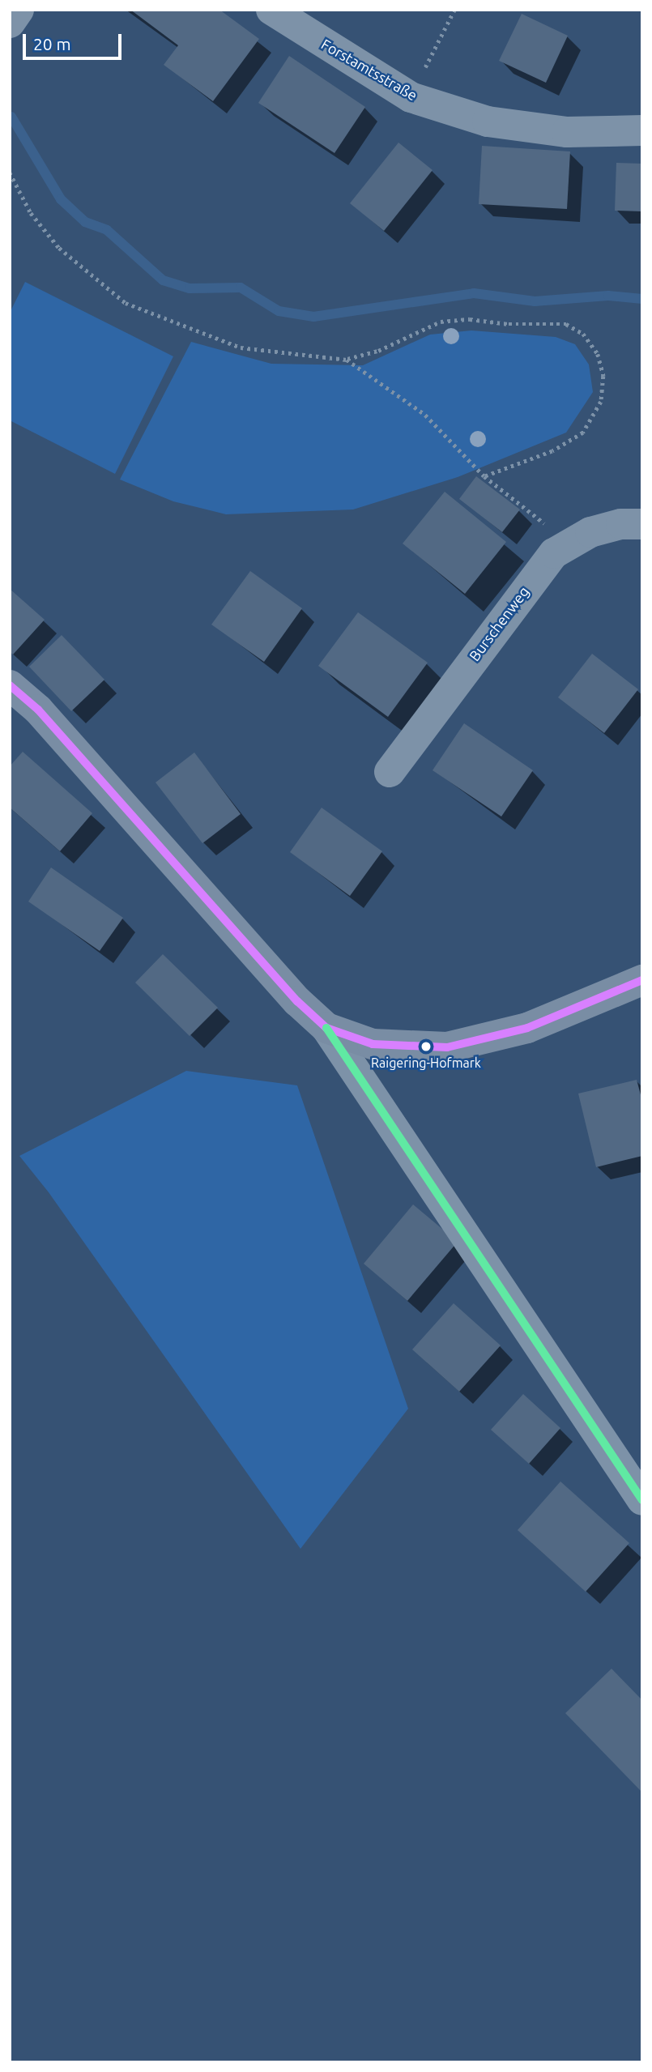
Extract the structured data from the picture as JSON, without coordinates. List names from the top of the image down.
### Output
{
  "streets": {
    "street": ["Forstamtsstraße", "Burschenweg"]
  },
  "places": ["Raigering-Hofmark"],
  "scale_bar": "20 m"
}
